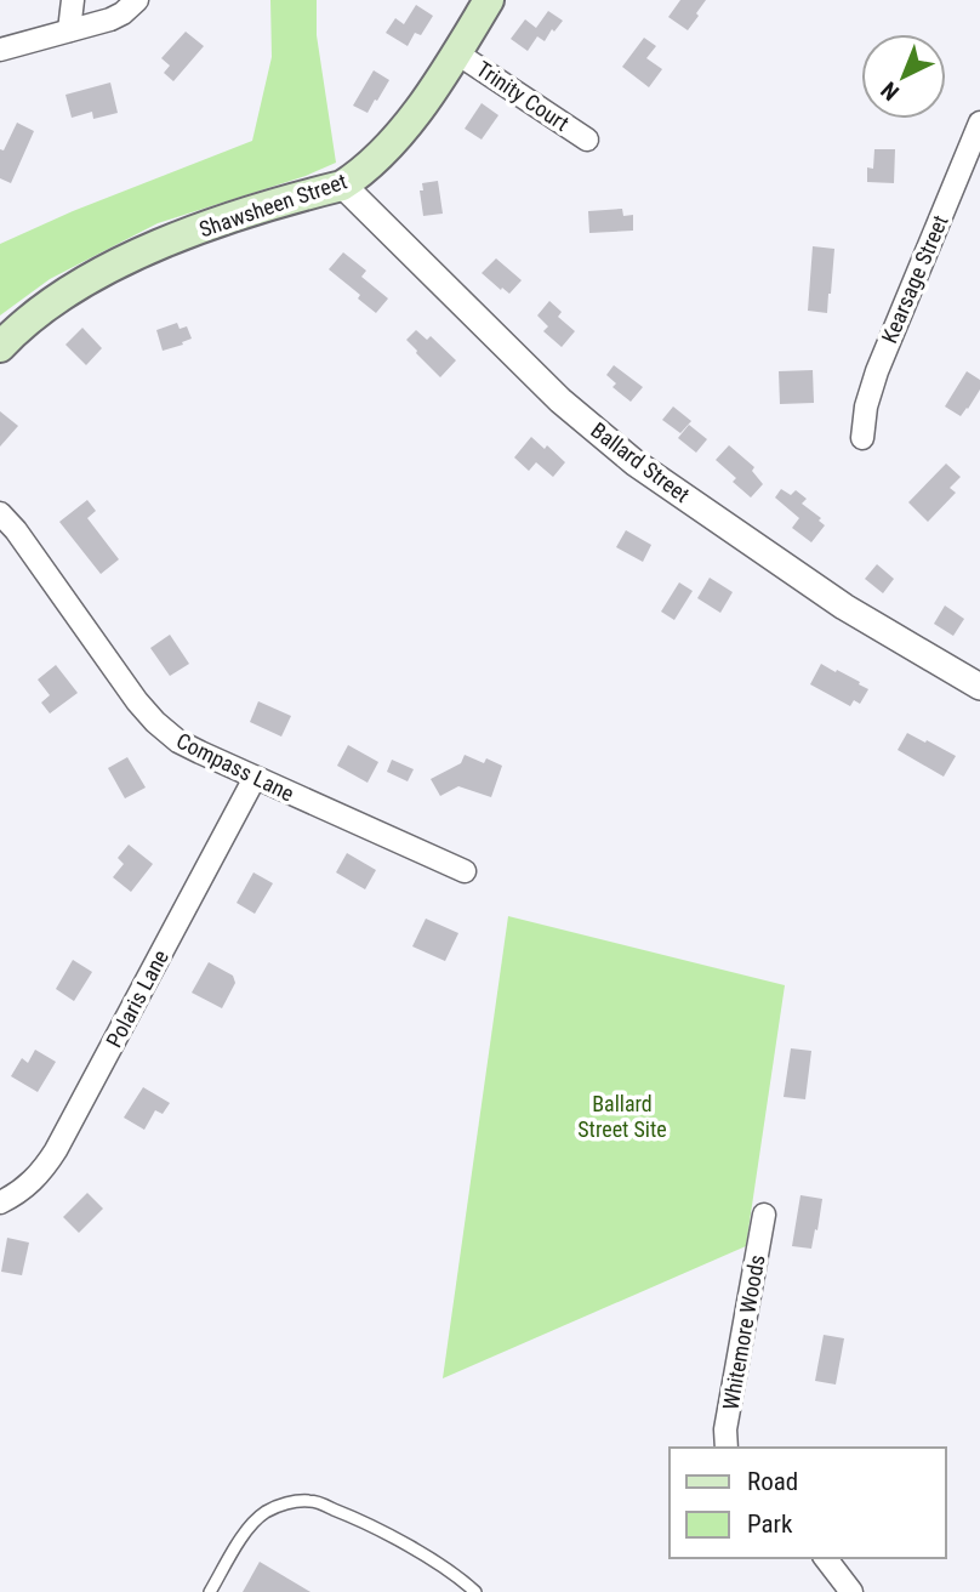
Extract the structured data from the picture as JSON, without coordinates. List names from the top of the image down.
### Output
{
  "streets": {
    "main road": ["Shawsheen Street"],
    "street": [
      "Trinity Court",
      "Kearsage Street",
      "Ballard Street",
      "Compass Lane",
      "Polaris Lane",
      "Whitemore Woods"
    ]
  },
  "crossings": [
    ["Trinity Court", "Shawsheen Street"],
    ["Shawsheen Street", "Ballard Street"],
    ["Compass Lane", "Polaris Lane"]
  ],
  "parks": ["Ballard Street Site"],
  "legend": ["Road", "Park"],
  "north": "bottom left"
}
